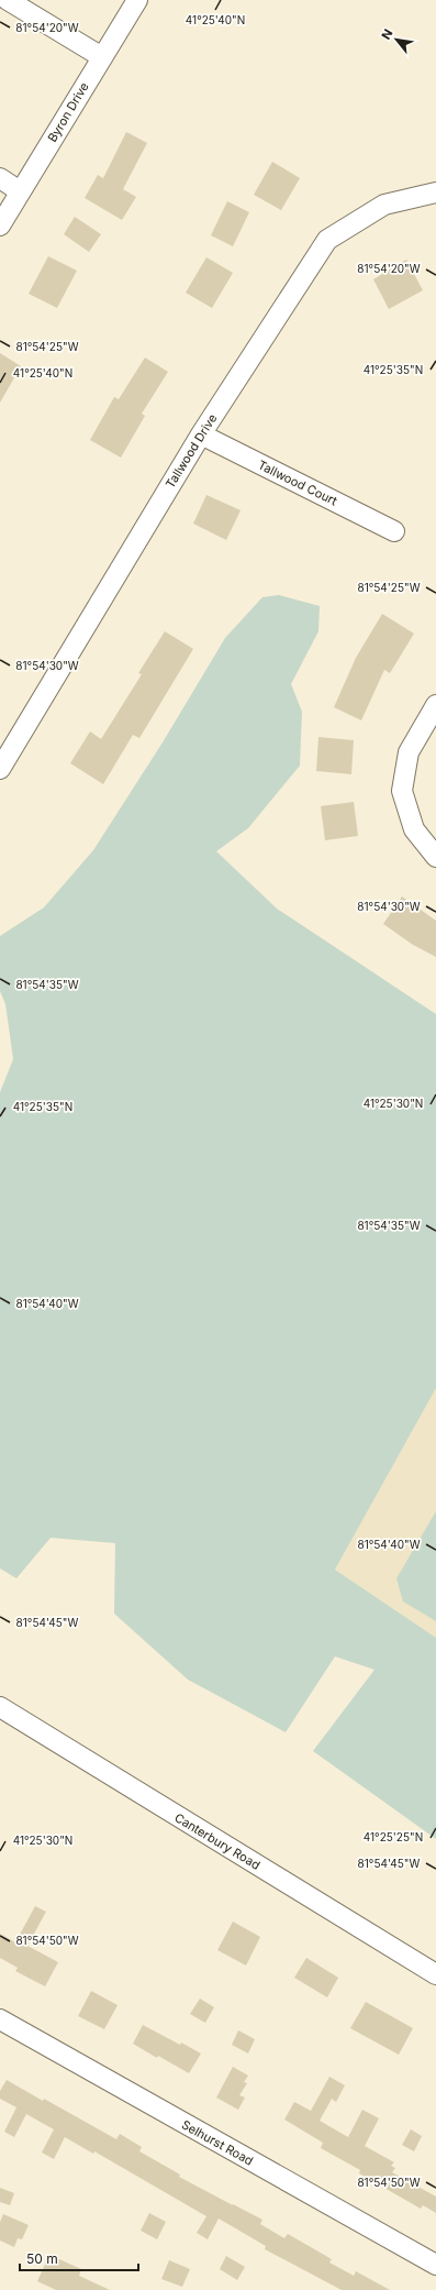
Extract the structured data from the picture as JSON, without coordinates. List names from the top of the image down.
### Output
{
  "streets": {
    "street": [
      "Byron Drive",
      "Tallwood Drive",
      "Tallwood Court",
      "Canterbury Road",
      "Selhurst Road"
    ]
  },
  "crossings": [
    ["Tallwood Drive", "Tallwood Court"]
  ],
  "scale_bar": "50 m",
  "north": "top left",
  "coordinates": [
    "41°25'40\"N",
    "81°54'20\"W",
    "81°54'25\"W",
    "41°25'35\"N",
    "81°54'30\"W",
    "81°54'35\"W",
    "41°25'30\"N",
    "81°54'40\"W",
    "81°54'45\"W",
    "41°25'25\"N",
    "81°54'50\"W"
  ]
}
